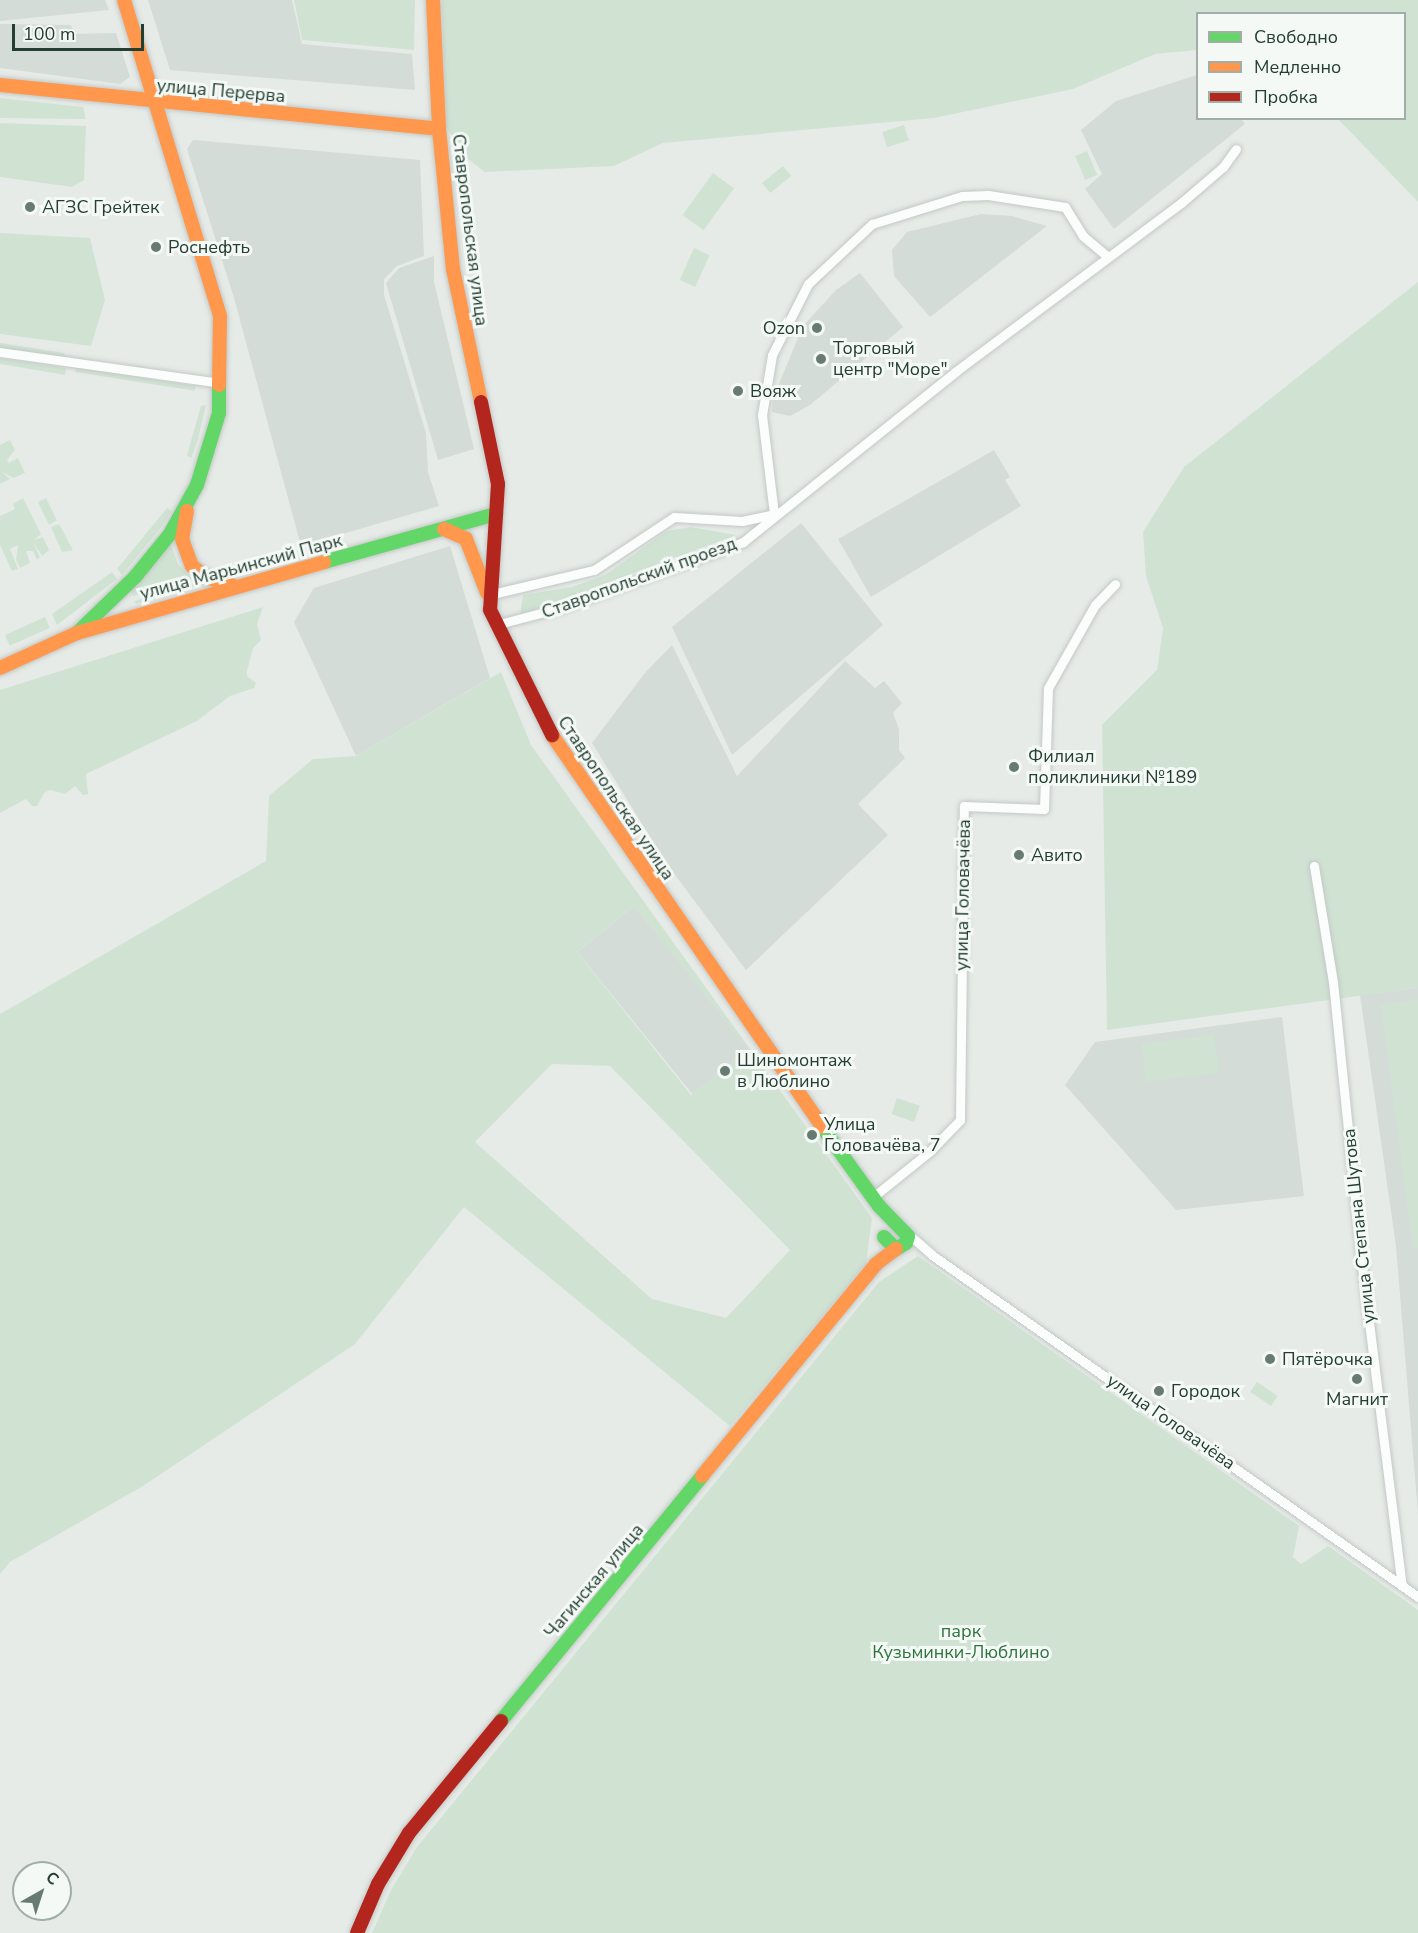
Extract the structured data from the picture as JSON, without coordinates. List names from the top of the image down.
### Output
{
  "streets": {
    "street": [
      "улица Перерва",
      "Ставропольская улица",
      "улица Марьинский Парк",
      "Ставропольский проезд",
      "улица Головачёва",
      "улица Степана Шутова",
      "Чагинская улица"
    ]
  },
  "crossings": [
    ["улица Перерва", "Ставропольская улица"],
    ["Ставропольская улица", "улица Марьинский Парк"],
    ["Ставропольская улица", "Ставропольский проезд"],
    ["Ставропольская улица", "улица Головачёва"],
    ["Ставропольская улица", "Чагинская улица"],
    ["улица Головачёва", "улица Степана Шутова"],
    ["улица Головачёва", "Чагинская улица"]
  ],
  "parks": ["парк Кузьминки-Люблино"],
  "places": [
    "АГЗС Грейтек",
    "Роснефть",
    "Ozon",
    "Торговый центр \"Море\"",
    "Вояж",
    "Филиал поликлиники №189",
    "Авито",
    "Шиномонтаж в Люблино",
    "Улица Головачёва, 7",
    "Пятёрочка",
    "Магнит",
    "Городок"
  ],
  "legend": ["Свободно", "Медленно", "Пробка"],
  "scale_bar": "100 m",
  "north": "top right"
}
